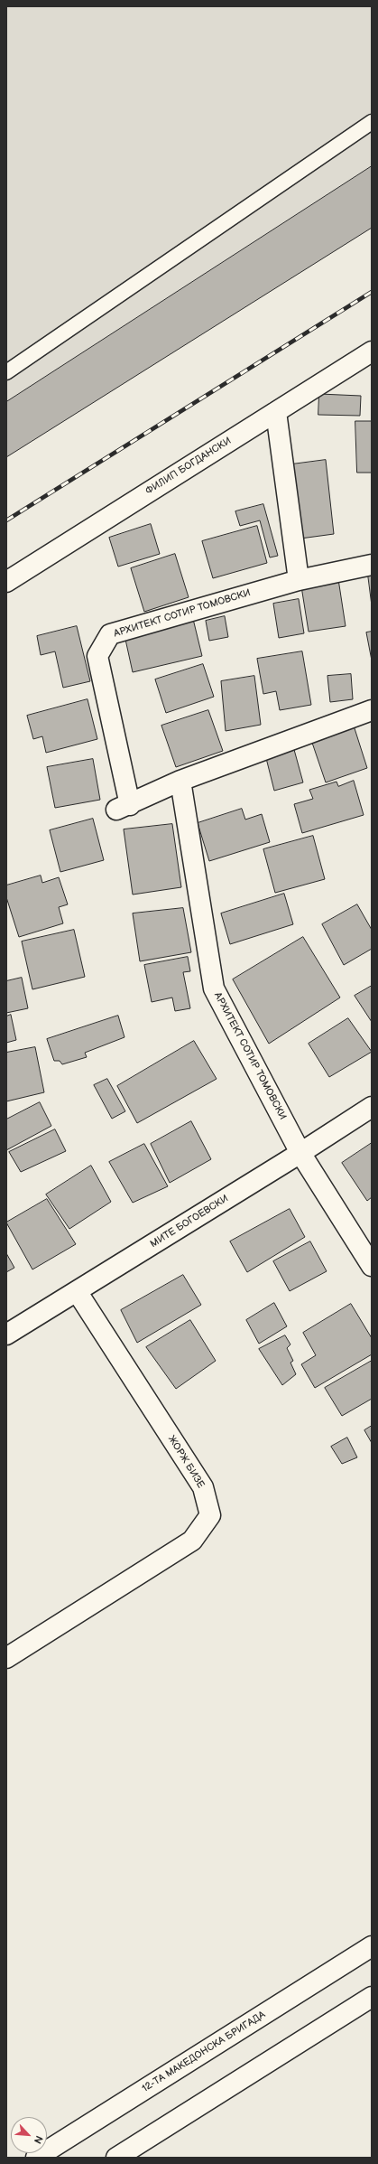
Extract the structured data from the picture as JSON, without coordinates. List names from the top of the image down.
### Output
{
  "streets": {
    "street": [
      "ФИЛИП БОГДАНСКИ",
      "АРХИТЕКТ СОТИР ТОМОВСКИ",
      "МИТЕ БОГОЕВСКИ",
      "ЖОРЖ БИЗЕ",
      "12-ТА МАКЕДОНСКА БРИГАДА"
    ]
  },
  "crossings": [
    ["АРХИТЕКТ СОТИР ТОМОВСКИ", "МИТЕ БОГОЕВСКИ"],
    ["МИТЕ БОГОЕВСКИ", "ЖОРЖ БИЗЕ"]
  ],
  "north": "bottom right"
}
